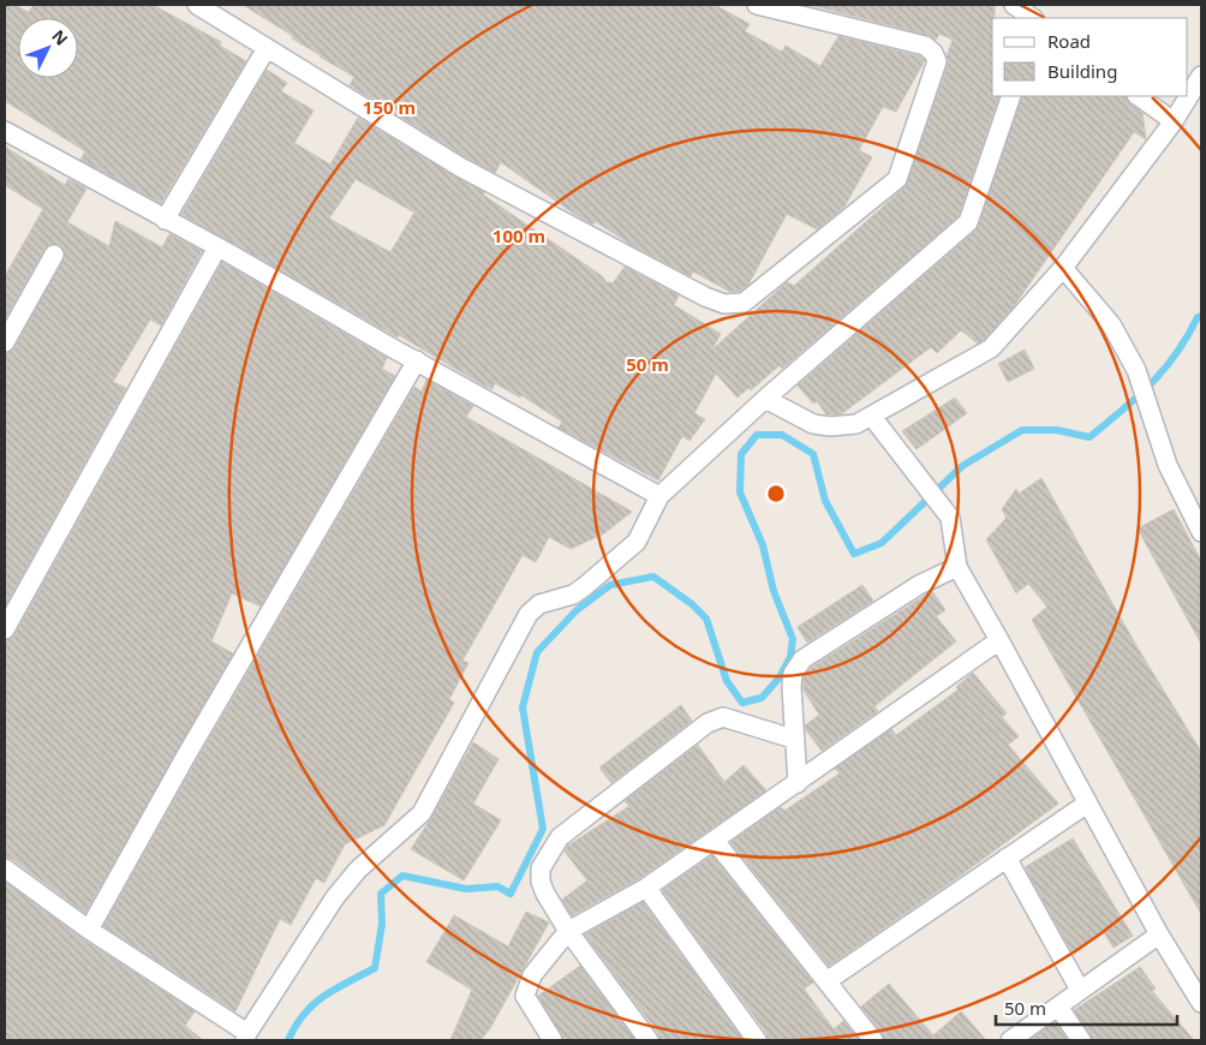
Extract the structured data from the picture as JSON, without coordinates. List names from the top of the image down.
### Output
{
  "legend": ["Road", "Building"],
  "scale_bar": "50 m",
  "north": "top right",
  "rings": ["150 m", "100 m", "50 m"]
}
